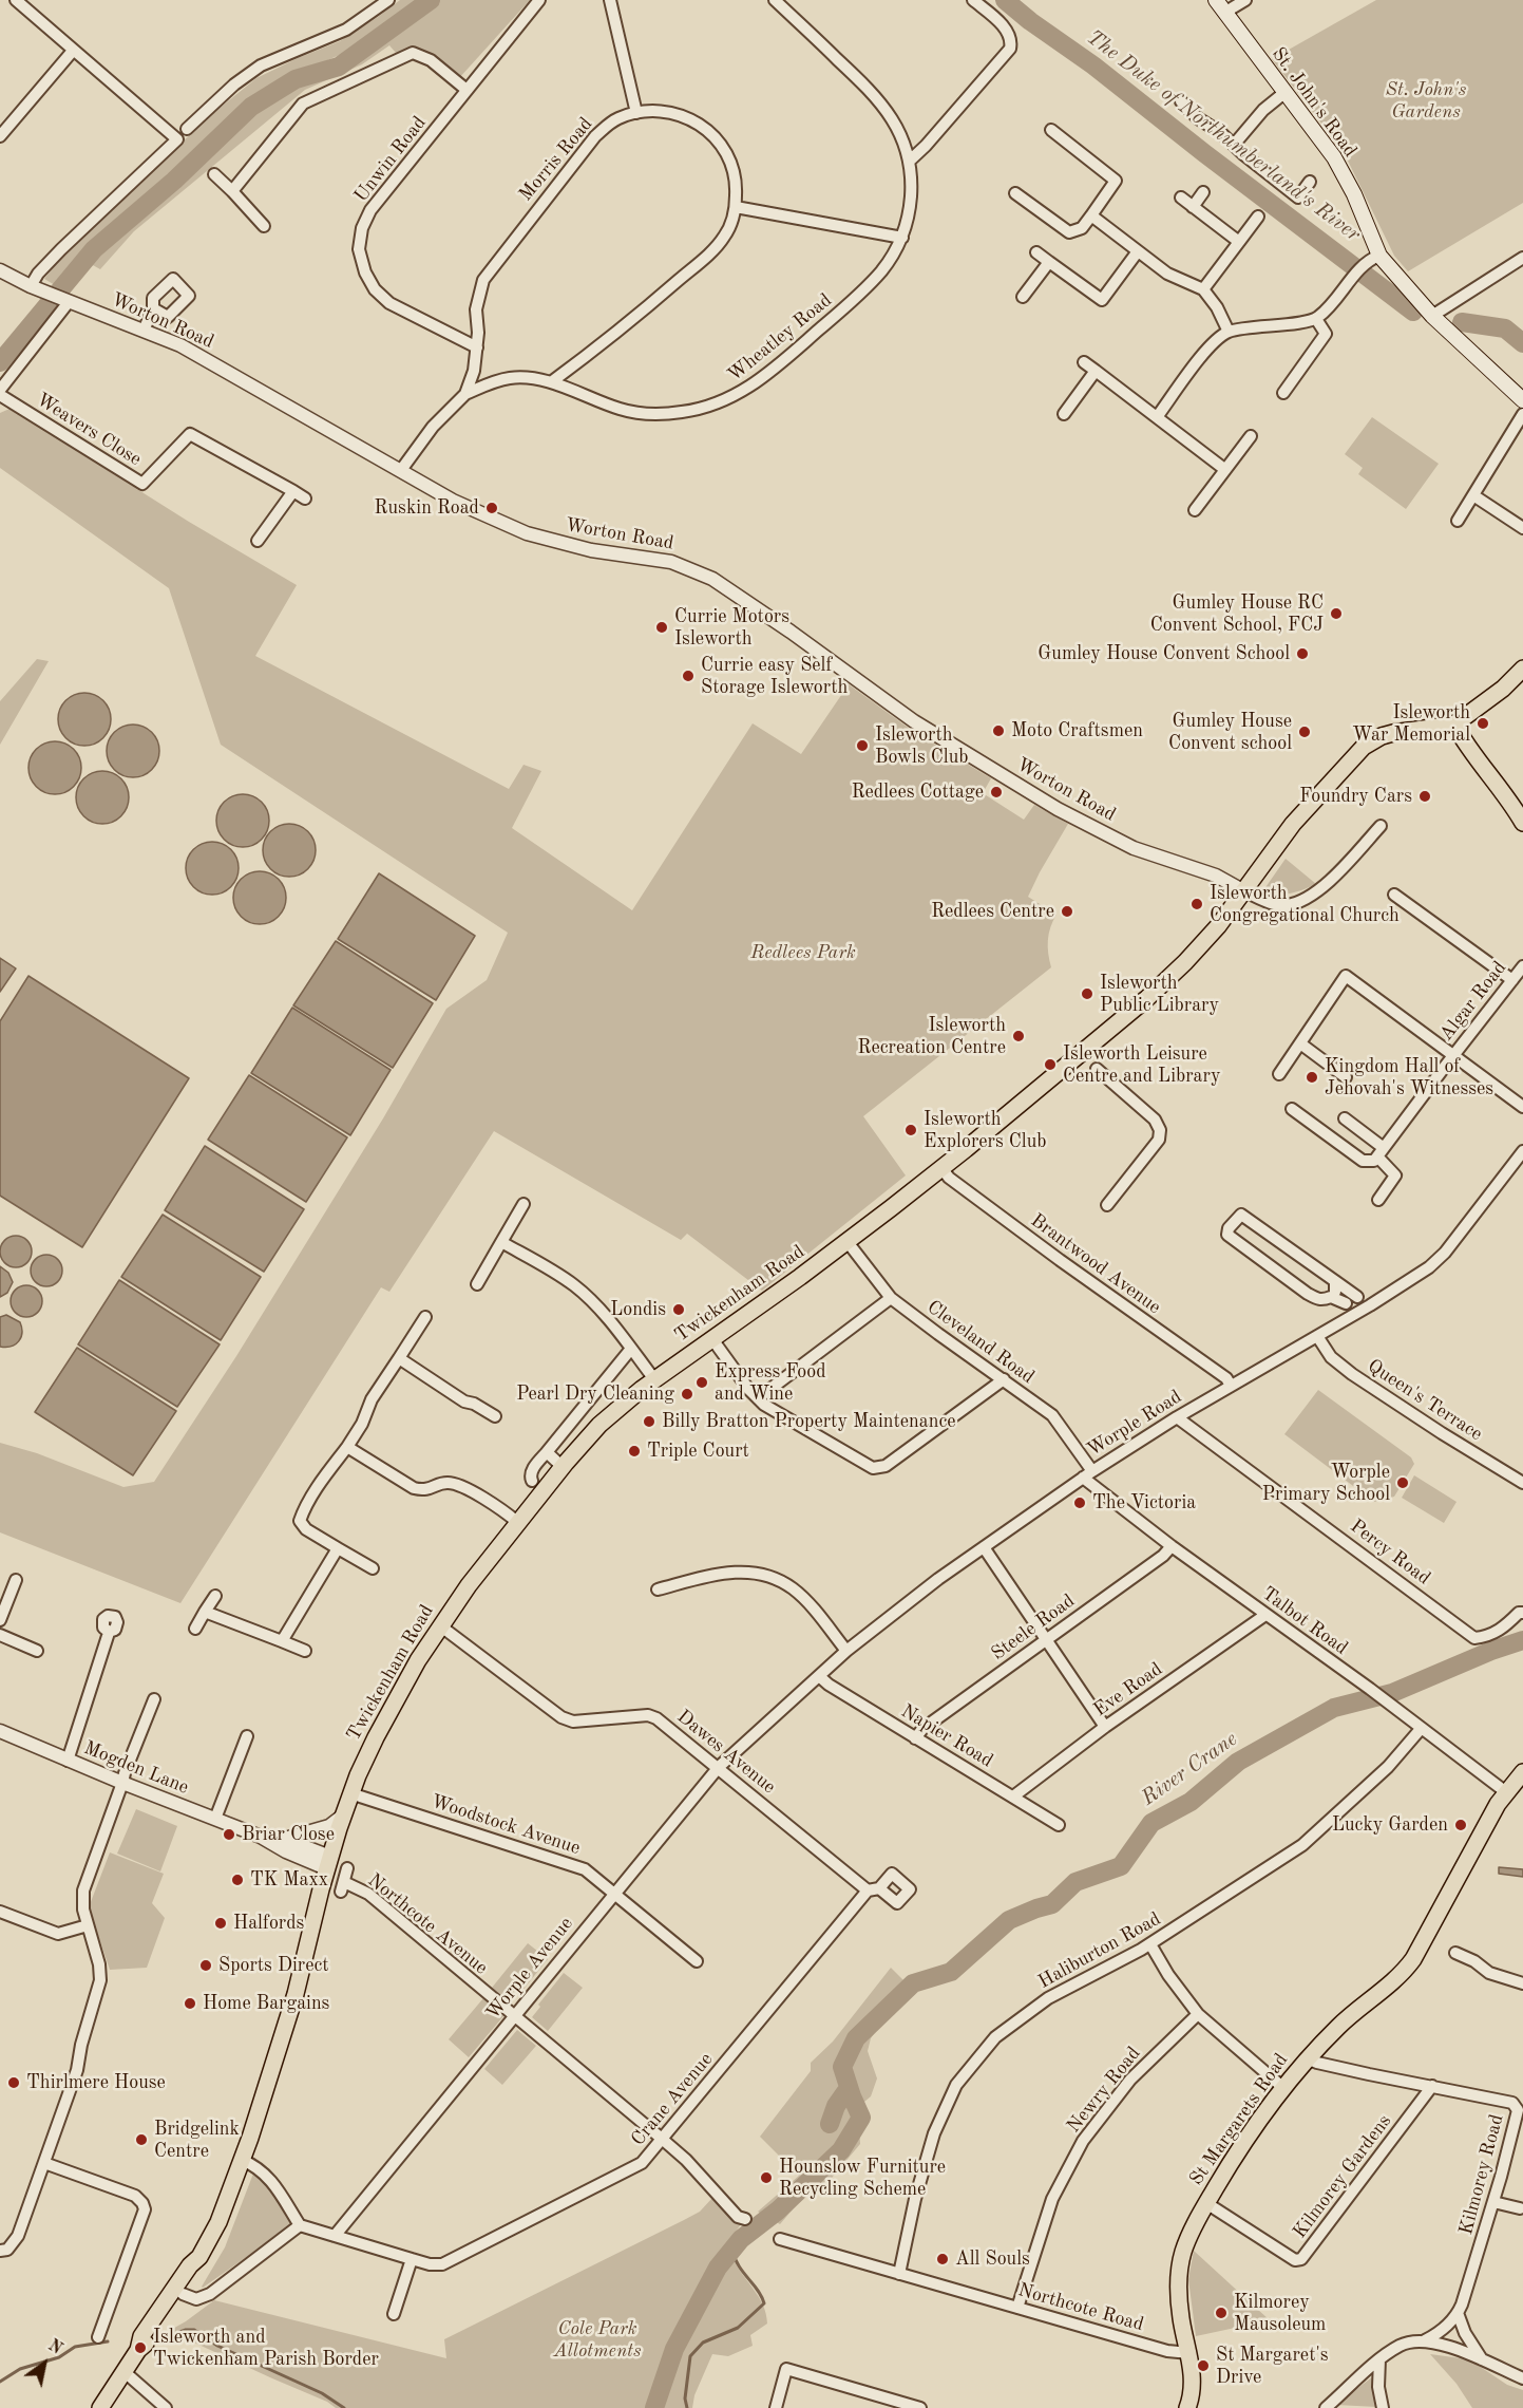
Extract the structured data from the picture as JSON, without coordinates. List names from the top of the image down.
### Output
{
  "streets": {
    "main road": ["St. John's Road", "Twickenham Road", "St Margarets Road"],
    "street": [
      "Unwin Road",
      "Morris Road",
      "Worton Road",
      "Wheatley Road",
      "Weavers Close",
      "Algar Road",
      "Brantwood Avenue",
      "Cleveland Road",
      "Queen's Terrace",
      "Worple Road",
      "Percy Road",
      "Talbot Road",
      "Steele Road",
      "Eve Road",
      "Napier Road",
      "Dawes Avenue",
      "Mogden Lane",
      "Woodstock Avenue",
      "Northcote Avenue",
      "Haliburton Road",
      "Worple Avenue",
      "Newry Road",
      "Crane Avenue",
      "Kilmorey Road",
      "Kilmorey Gardens",
      "Northcote Road"
    ]
  },
  "crossings": [
    ["Unwin Road", "Morris Road"],
    ["Morris Road", "Wheatley Road"],
    ["Worton Road", "Twickenham Road"],
    ["Brantwood Avenue", "Twickenham Road"],
    ["Brantwood Avenue", "Worple Road"],
    ["Twickenham Road", "Cleveland Road"],
    ["Twickenham Road", "Dawes Avenue"],
    ["Twickenham Road", "Mogden Lane"],
    ["Twickenham Road", "Woodstock Avenue"],
    ["Cleveland Road", "Worple Road"],
    ["Cleveland Road", "Talbot Road"],
    ["Queen's Terrace", "Worple Road"],
    ["Worple Road", "Percy Road"],
    ["Worple Road", "Talbot Road"],
    ["Worple Road", "Napier Road"],
    ["Worple Road", "Worple Avenue"],
    ["Talbot Road", "Steele Road"],
    ["Talbot Road", "Eve Road"],
    ["Talbot Road", "Haliburton Road"],
    ["Talbot Road", "St Margarets Road"],
    ["Steele Road", "Napier Road"],
    ["Eve Road", "Napier Road"],
    ["Dawes Avenue", "Worple Avenue"],
    ["Dawes Avenue", "Crane Avenue"],
    ["Woodstock Avenue", "Worple Avenue"],
    ["Northcote Avenue", "Worple Avenue"],
    ["Northcote Avenue", "Crane Avenue"],
    ["Haliburton Road", "Northcote Road"],
    ["Worple Avenue", "Crane Avenue"],
    ["Newry Road", "Northcote Road"],
    ["St Margarets Road", "Kilmorey Road"],
    ["St Margarets Road", "Kilmorey Gardens"],
    ["St Margarets Road", "Northcote Road"],
    ["Kilmorey Road", "Kilmorey Gardens"]
  ],
  "water": ["The Duke of Northumberland's River", "River Crane"],
  "parks": ["St. John's Gardens", "Redlees Park", "Cole Park Allotments"],
  "places": [
    "Ruskin Road",
    "Gumley House RC Convent School, FCJ",
    "Currie Motors Isleworth",
    "Gumley House Convent School",
    "Currie easy Self Storage Isleworth",
    "Isleworth War Memorial",
    "Moto Craftsmen",
    "Gumley House Convent school",
    "Isleworth Bowls Club",
    "Redlees Cottage",
    "Foundry Cars",
    "Isleworth Congregational Church",
    "Redlees Centre",
    "Isleworth Public Library",
    "Isleworth Recreation Centre",
    "Isleworth Leisure Centre and Library",
    "Kingdom Hall of Jehovah's Witnesses",
    "Isleworth Explorers Club",
    "Londis",
    "Express Food and Wine",
    "Pearl Dry Cleaning",
    "Billy Bratton Property Maintenance",
    "Triple Court",
    "Worple Primary School",
    "The Victoria",
    "Lucky Garden",
    "Briar Close",
    "TK Maxx",
    "Halfords",
    "Sports Direct",
    "Home Bargains",
    "Thirlmere House",
    "Bridgelink Centre",
    "Hounslow Furniture Recycling Scheme",
    "All Souls",
    "Kilmorey Mausoleum",
    "Isleworth and Twickenham Parish Border",
    "St Margaret's Drive"
  ],
  "north": "top right"
}
